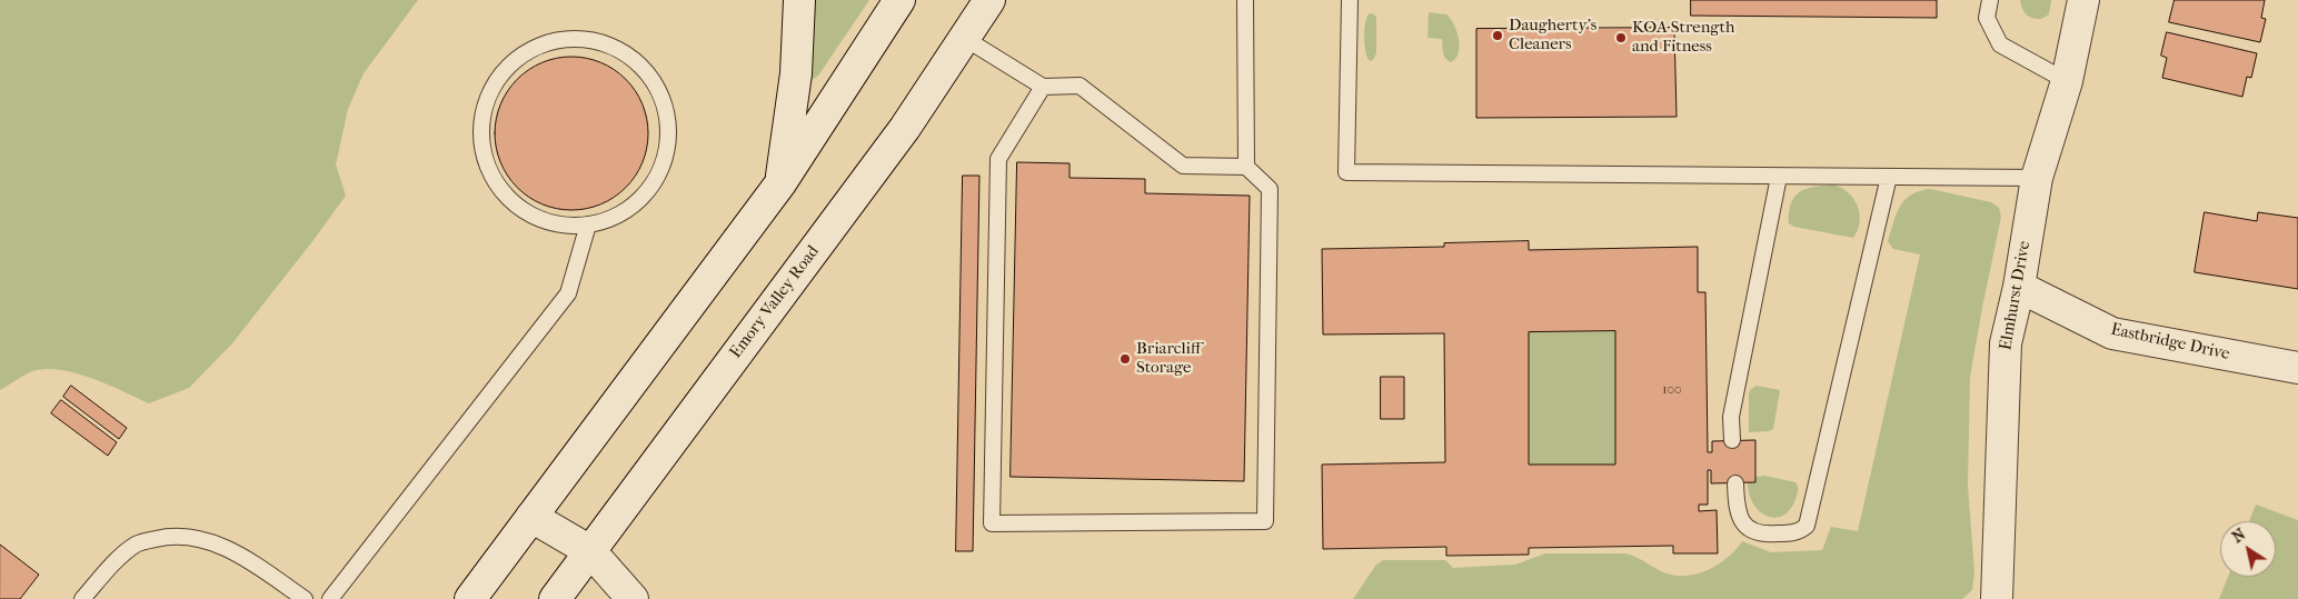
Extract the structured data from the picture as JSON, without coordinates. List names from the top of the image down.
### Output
{
  "streets": {
    "main road": ["Elmhurst Drive", "Emory Valley Road", "Eastbridge Drive"]
  },
  "crossings": [
    ["Elmhurst Drive", "Eastbridge Drive"]
  ],
  "places": ["Daugherty's Cleaners", "KOA Strength and Fitness", "Briarcliff Storage"],
  "house_numbers": ["100"],
  "north": "top left"
}
